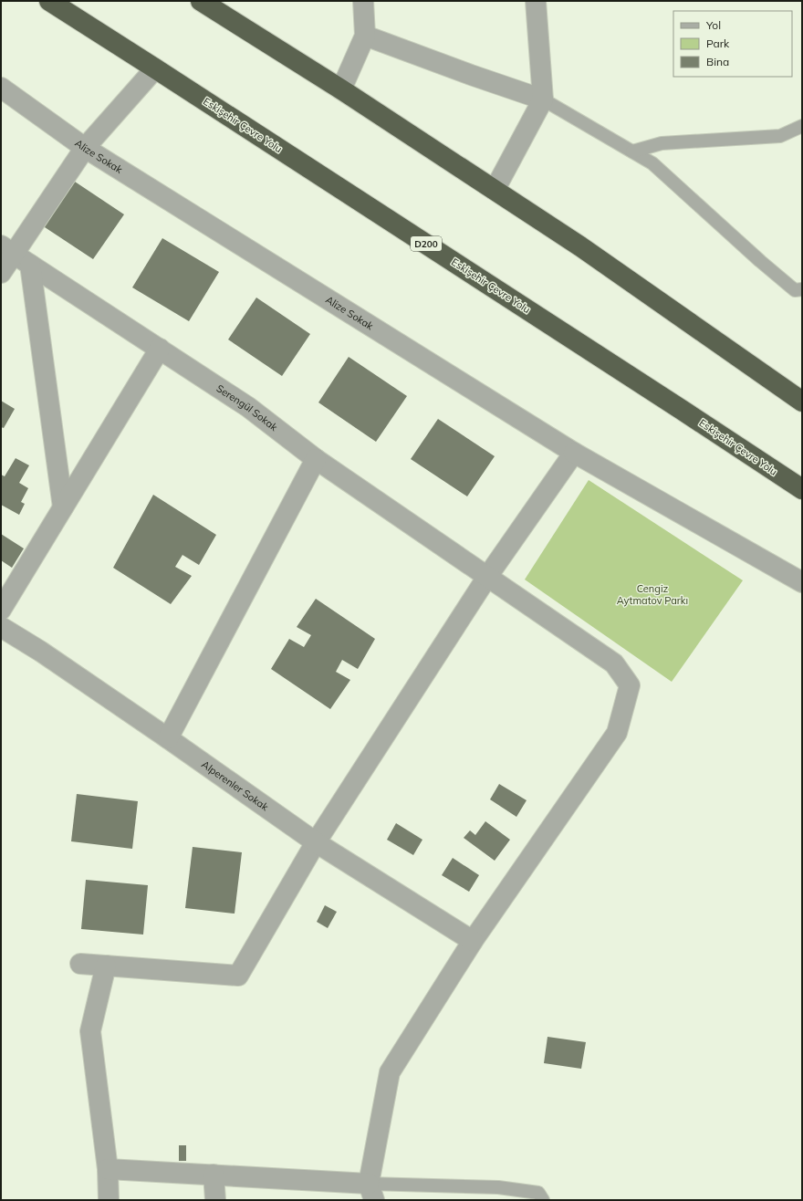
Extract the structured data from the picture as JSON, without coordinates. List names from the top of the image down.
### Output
{
  "streets": {
    "highway": ["Eskişehir Çevre Yolu", "D200"],
    "street": ["Alize Sokak", "Serengül Sokak", "Alperenler Sokak"]
  },
  "crossings": [
    ["Serengül Sokak", "Alperenler Sokak"]
  ],
  "parks": ["Cengiz Aytmatov Parkı"],
  "legend": ["Yol", "Park", "Bina"]
}
